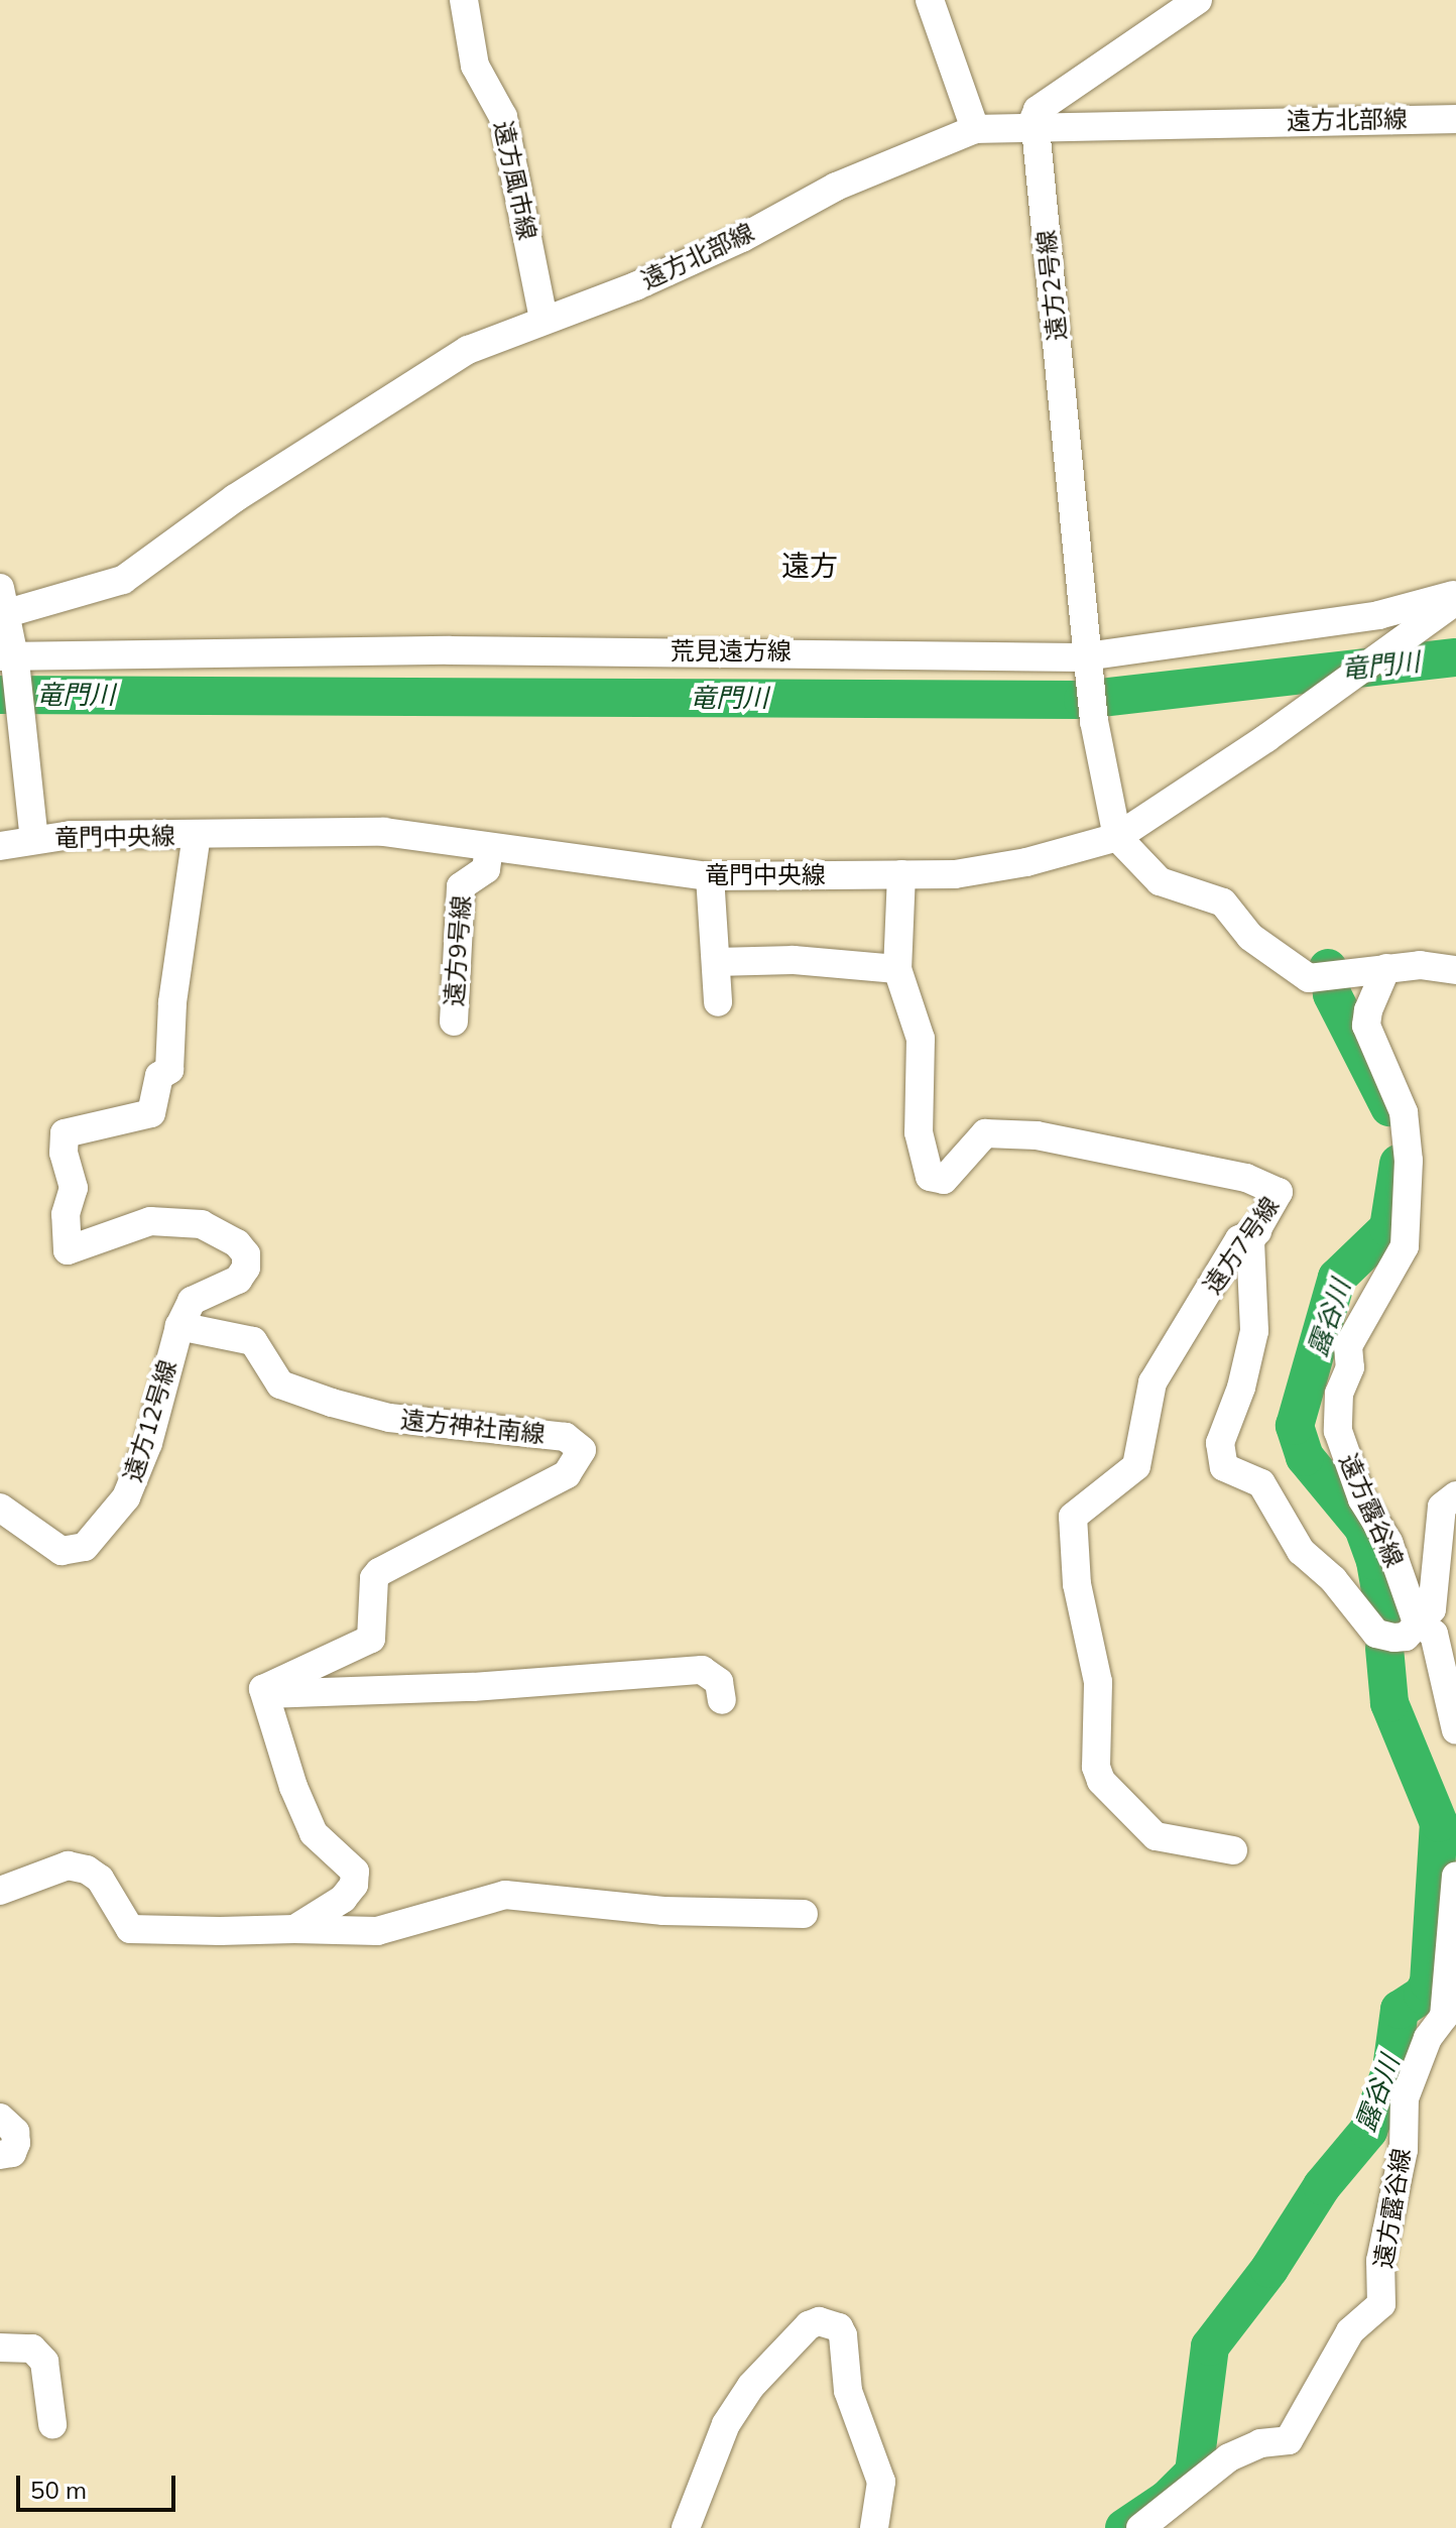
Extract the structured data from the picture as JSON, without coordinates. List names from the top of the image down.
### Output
{
  "streets": {
    "street": [
      "遠方北部線",
      "遠方風市線",
      "遠方2号線",
      "荒見遠方線",
      "竜門中央線",
      "遠方9号線",
      "遠方7号線",
      "遠方12号線",
      "遠方神社南線",
      "遠方露谷線"
    ]
  },
  "crossings": [
    ["遠方北部線", "遠方風市線"],
    ["遠方北部線", "遠方2号線"],
    ["遠方2号線", "荒見遠方線"],
    ["遠方2号線", "竜門中央線"],
    ["荒見遠方線", "竜門中央線"],
    ["竜門中央線", "遠方9号線"],
    ["竜門中央線", "遠方7号線"],
    ["遠方12号線", "遠方神社南線"]
  ],
  "districts": ["遠方"],
  "water": ["竜門川", "露谷川"],
  "scale_bar": "50 m"
}
